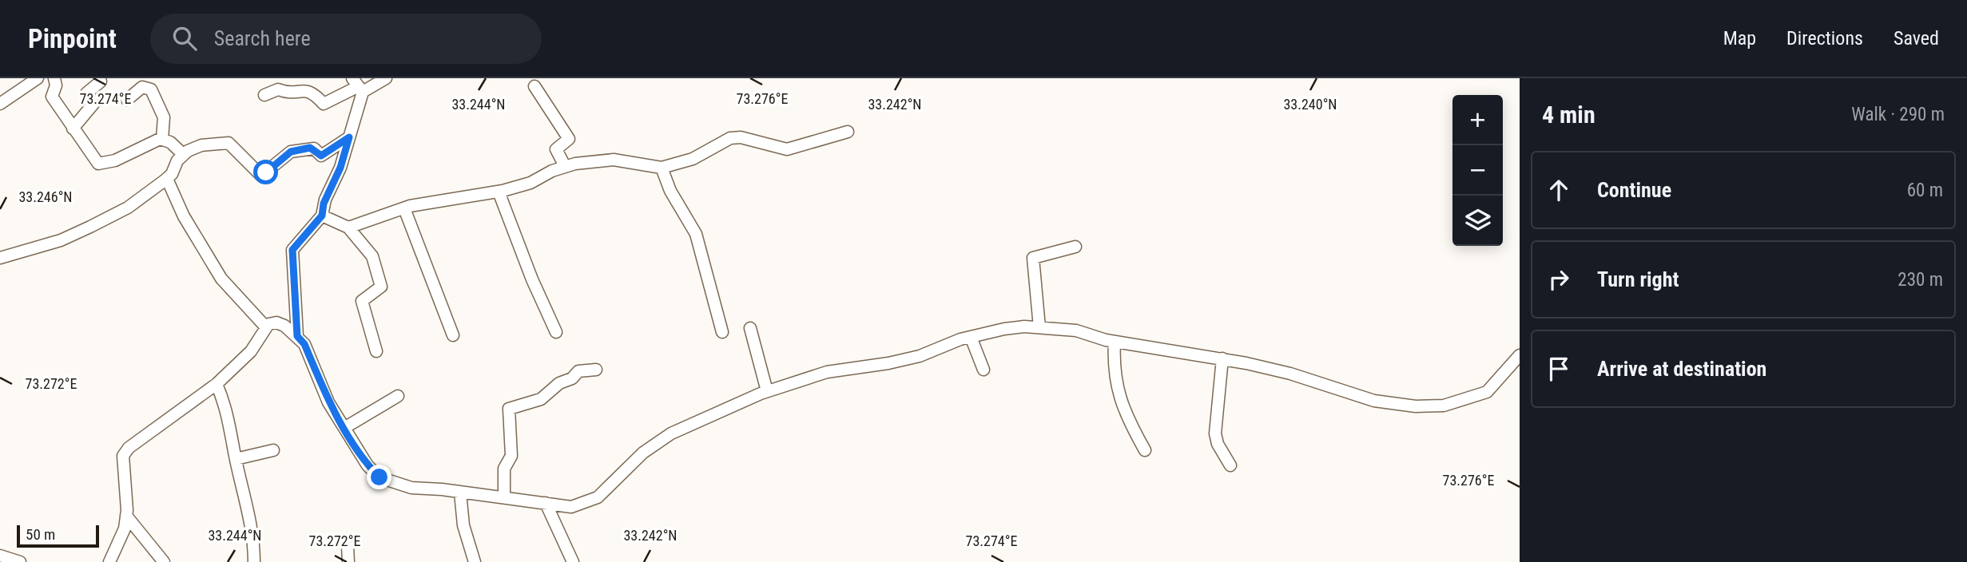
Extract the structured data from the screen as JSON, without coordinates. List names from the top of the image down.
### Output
{
  "scale_bar": "50 m",
  "page": {
    "header": "Pinpoint",
    "search": "Search here",
    "nav": ["Map", "Directions", "Saved"],
    "heading": ["4 min", "Walk · 290 m"],
    "map_buttons": ["+", "−"],
    "list": [
      ["Continue", "60 m"],
      ["Turn right", "230 m"],
      "Arrive at destination"
    ],
    "scale": "50 m"
  },
  "coordinates": [
    "73.274°E",
    "73.276°E",
    "33.244°N",
    "33.242°N",
    "33.240°N",
    "33.246°N",
    "73.272°E"
  ]
}
